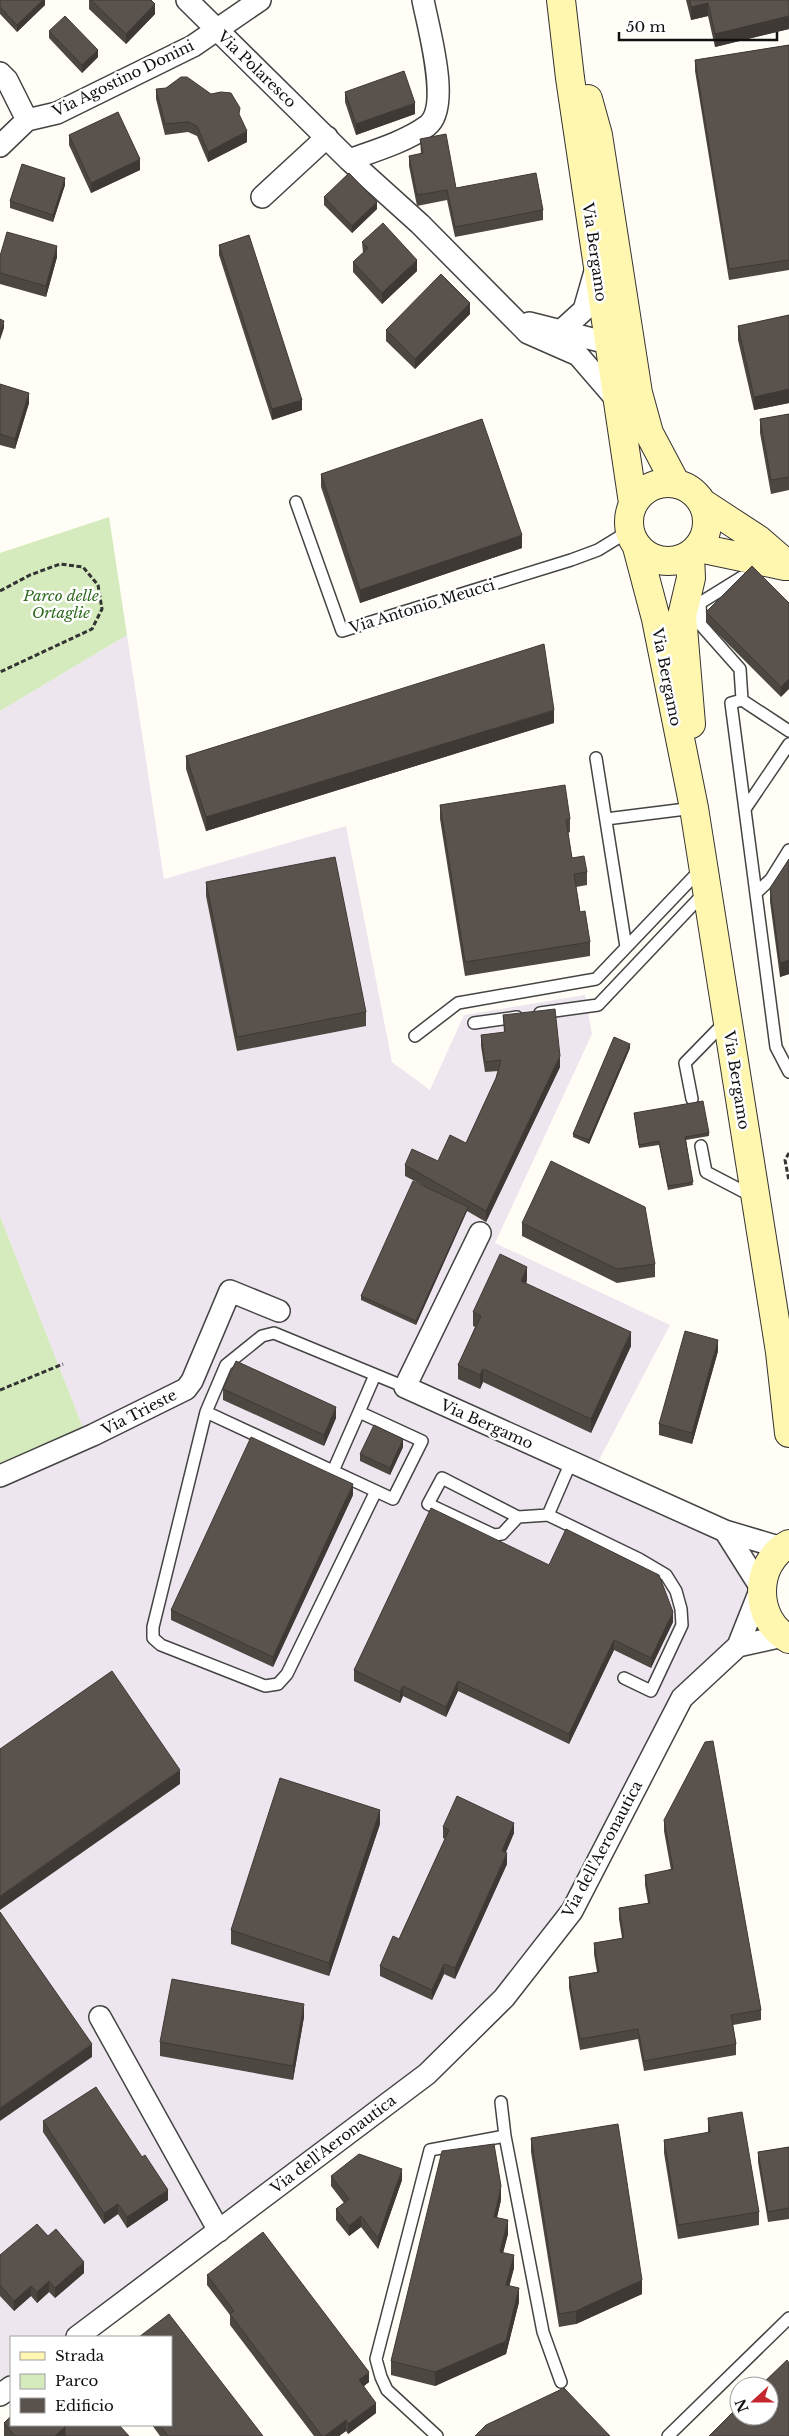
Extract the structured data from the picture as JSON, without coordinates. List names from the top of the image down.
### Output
{
  "streets": {
    "main road": ["Via Bergamo"],
    "street": [
      "Via Polaresco",
      "Via Agostino Donini",
      "Via Trieste",
      "Via dell'Aeronautica"
    ],
    "lane": ["Via Antonio Meucci"]
  },
  "crossings": [
    ["Via Polaresco", "Via Agostino Donini"],
    ["Via Bergamo", "Via Antonio Meucci"]
  ],
  "parks": ["Parco delle Ortaglie"],
  "legend": ["Strada", "Parco", "Edificio"],
  "scale_bar": "50 m",
  "north": "left"
}
